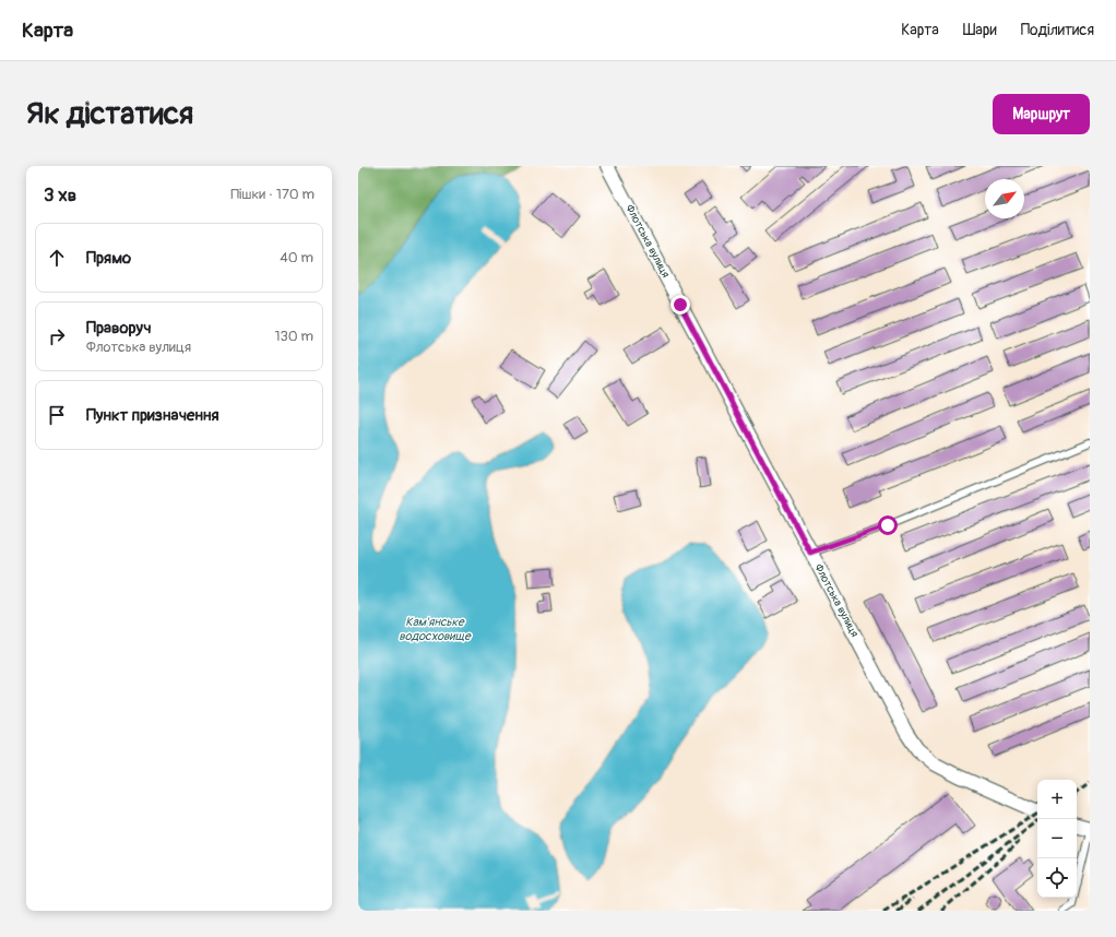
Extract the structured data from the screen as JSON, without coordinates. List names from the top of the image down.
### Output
{
  "streets": {
    "street": ["Флотська вулиця"]
  },
  "water": ["Кам'янське водосховище"],
  "north": "top right",
  "page": {
    "header": "Карта",
    "nav": ["Карта", "Шари", "Поділитися"],
    "buttons": "Маршрут",
    "title": "Як дістатися",
    "heading": ["3 хв", "Пішки · 170 m"],
    "list": [
      ["Прямо", "40 m"],
      ["Праворуч", "Флотська вулиця", "130 m"],
      "Пункт призначення"
    ],
    "map_buttons": ["+", "−"]
  }
}
